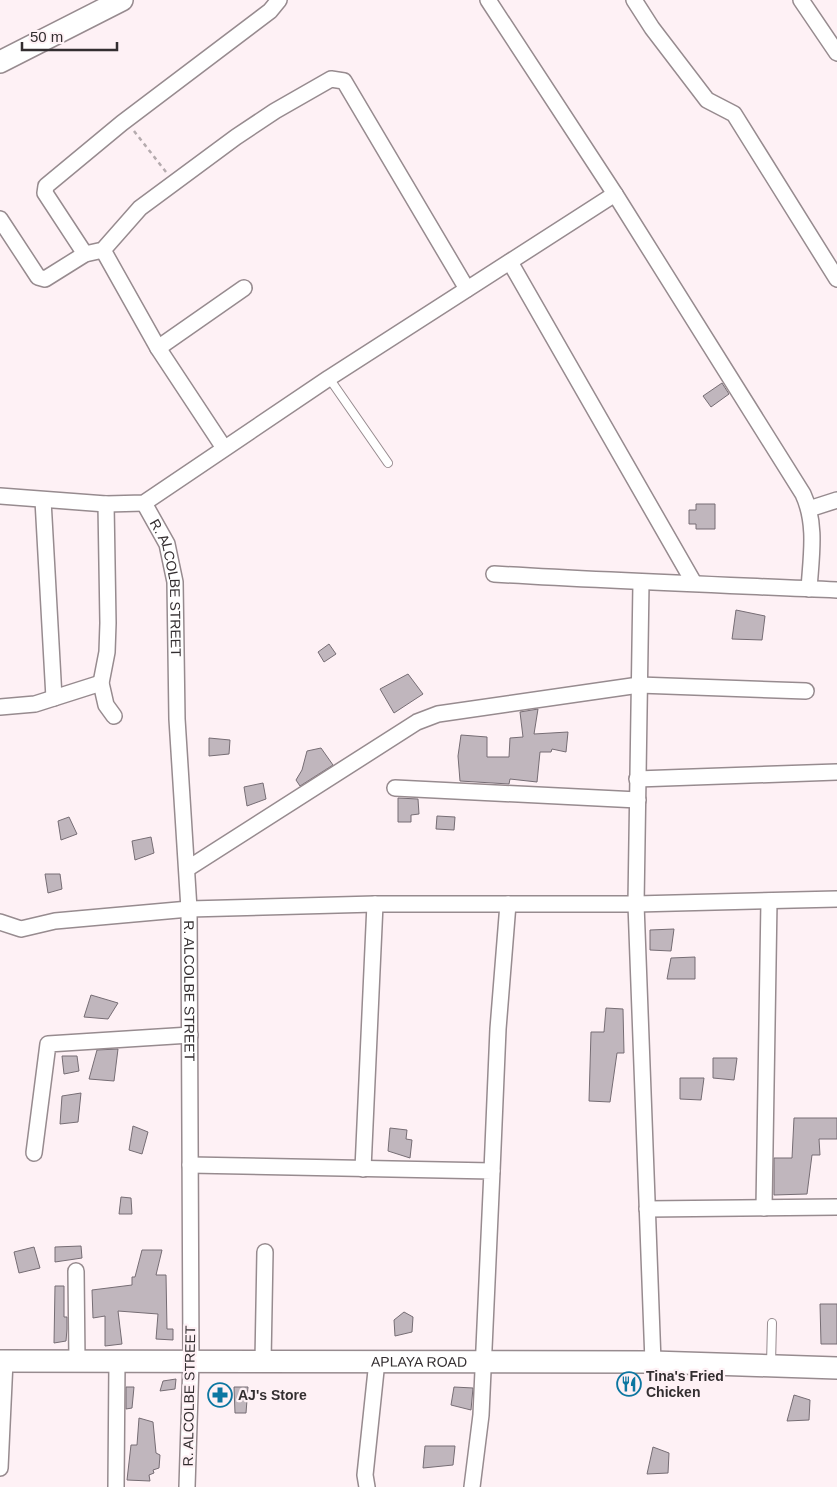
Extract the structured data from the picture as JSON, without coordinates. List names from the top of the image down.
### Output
{
  "streets": {
    "street": ["R. ALCOLBE STREET", "APLAYA ROAD"]
  },
  "crossings": [
    ["R. ALCOLBE STREET", "APLAYA ROAD"]
  ],
  "places": {
    "restaurant": ["Tina's Fried Chicken"],
    "pharmacy": ["AJ's Store"]
  },
  "scale_bar": "50 m"
}
